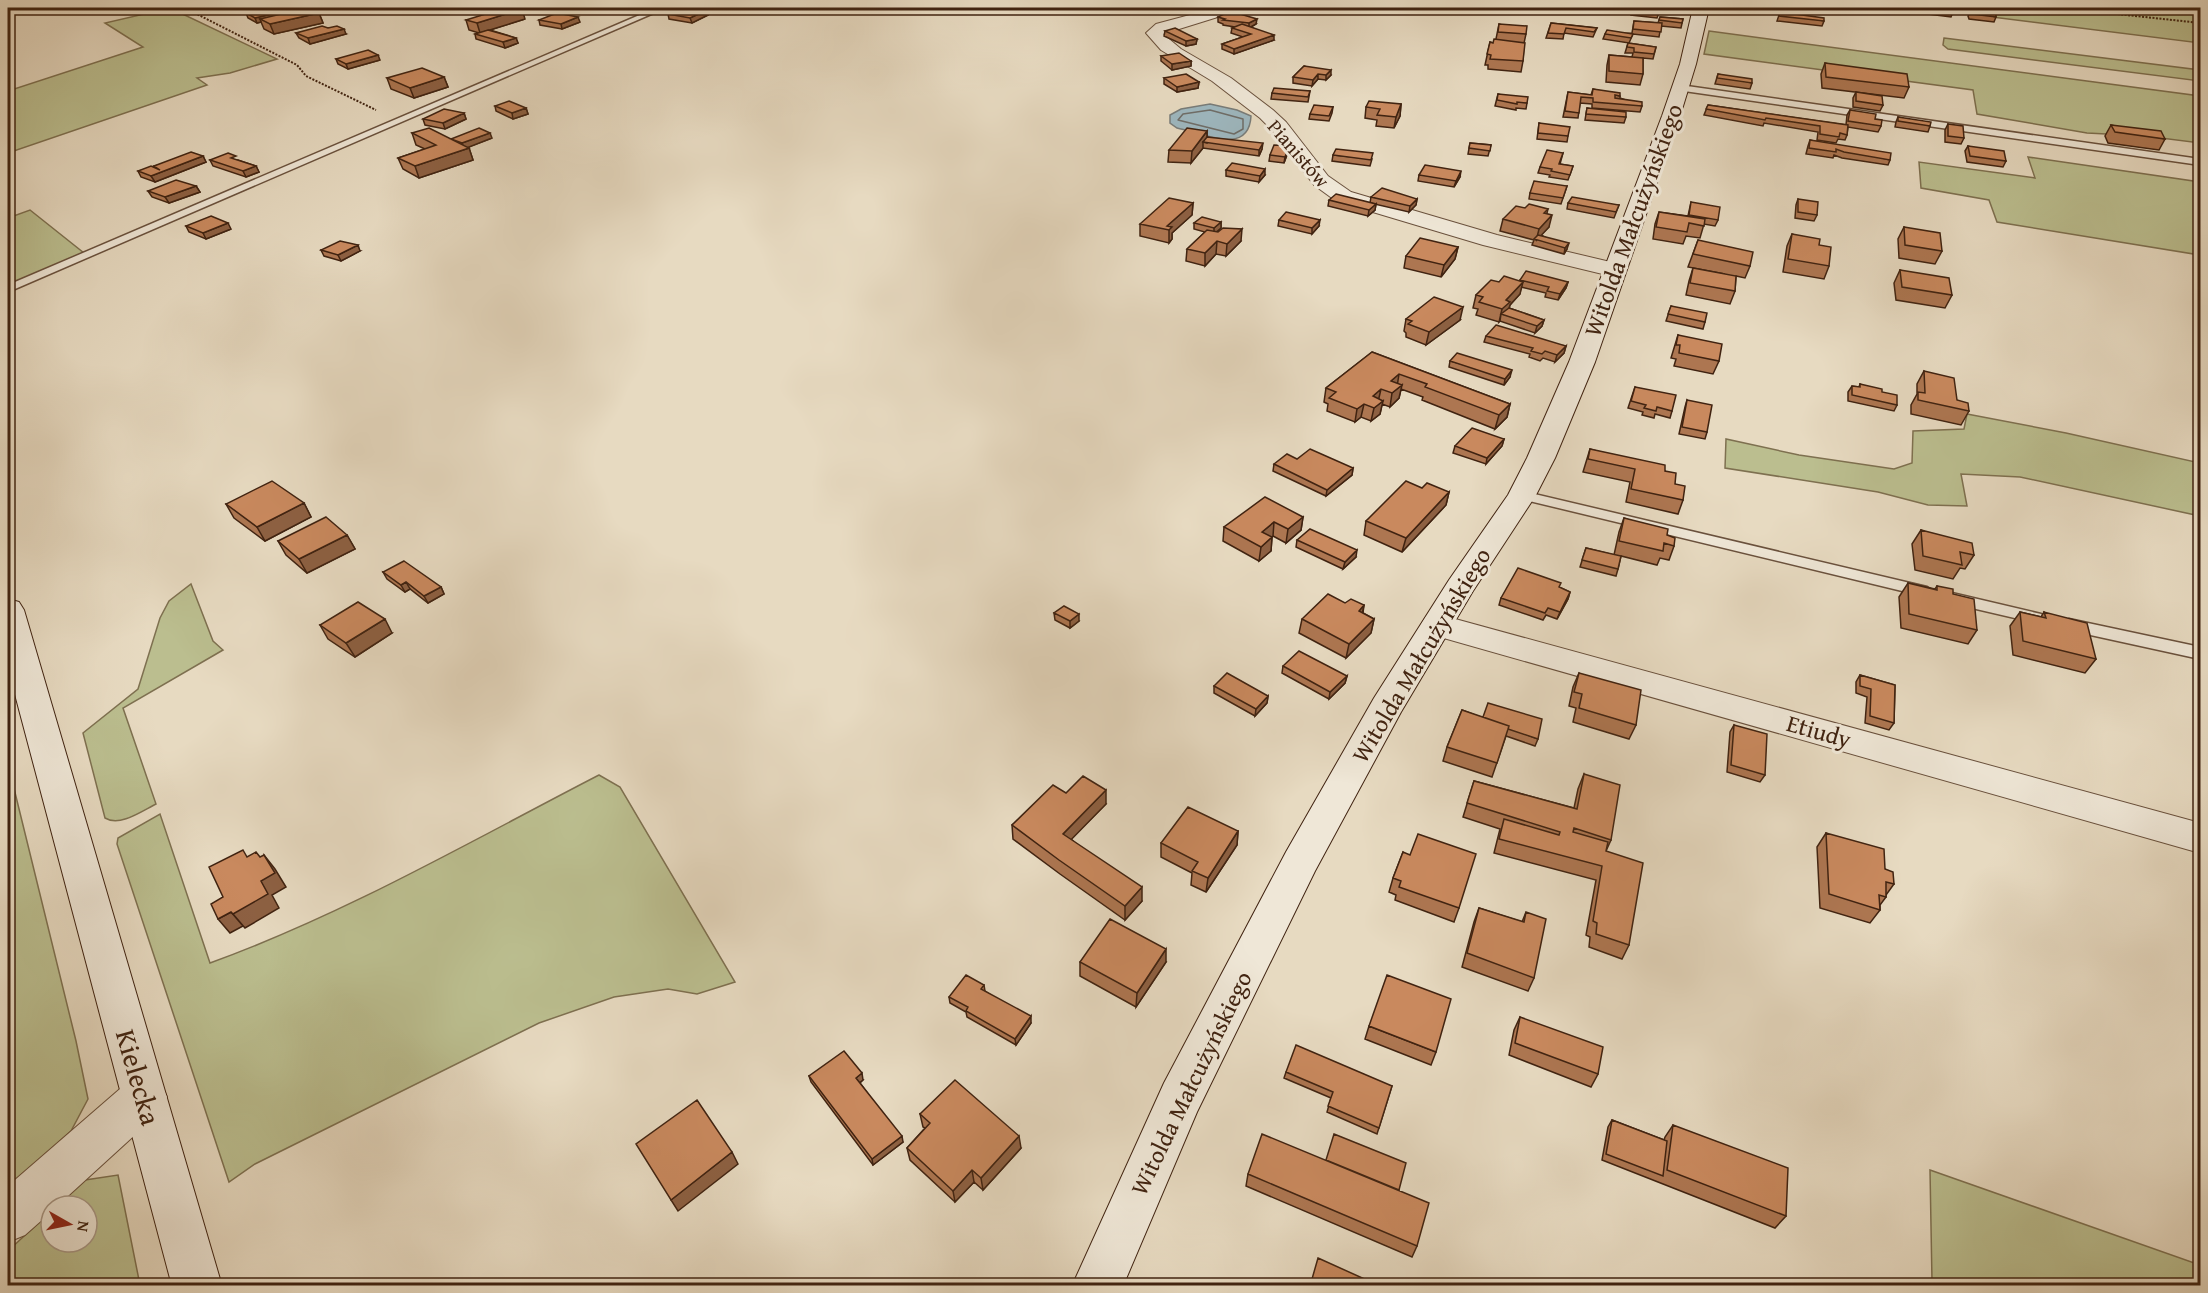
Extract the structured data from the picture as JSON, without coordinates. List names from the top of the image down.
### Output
{
  "streets": {
    "street": [
      "Pianistów",
      "Witolda Małcużyńskiego",
      "Etiudy",
      "Kielecka"
    ]
  },
  "crossings": [
    ["Pianistów", "Witolda Małcużyńskiego"],
    ["Witolda Małcużyńskiego", "Etiudy"]
  ],
  "north": "right"
}
